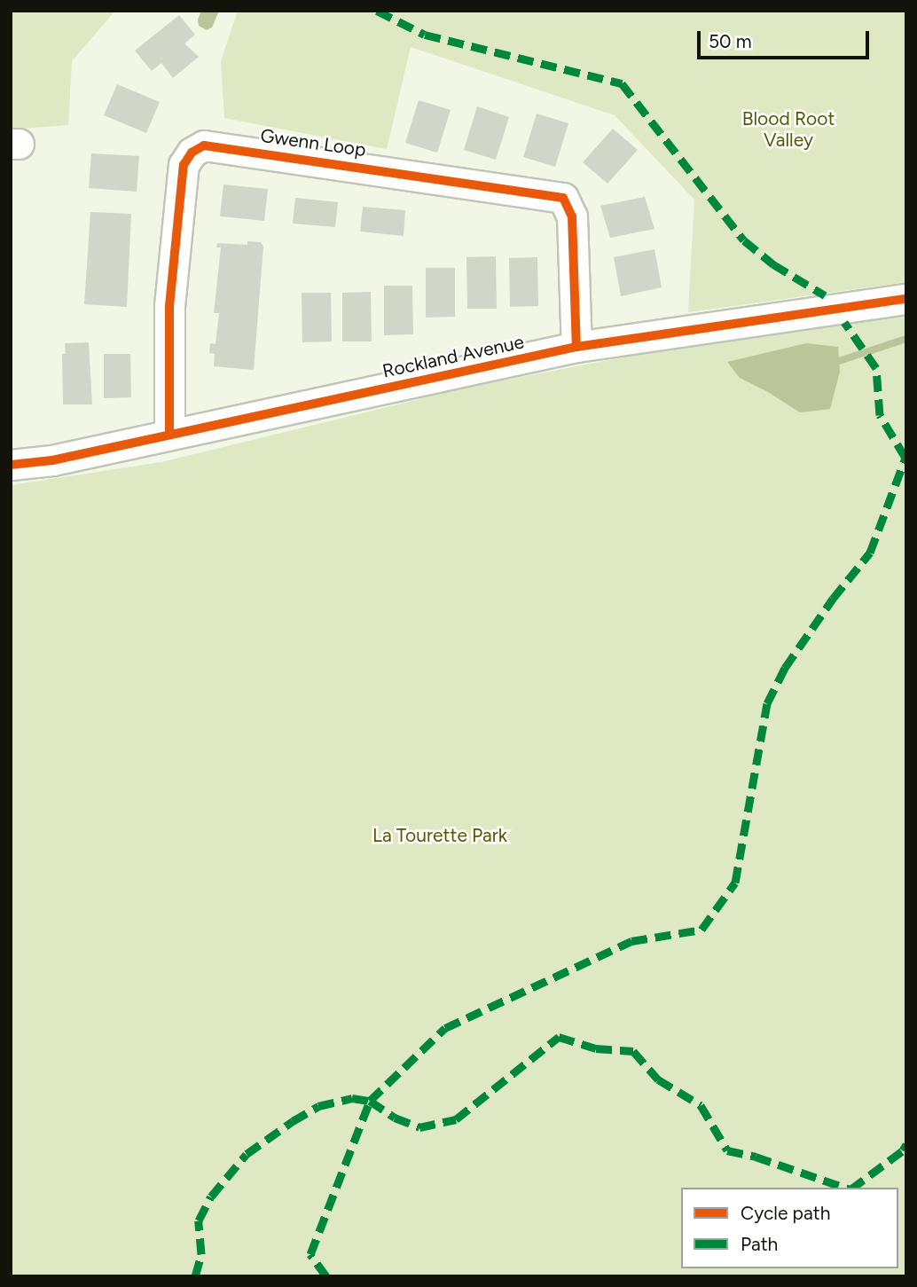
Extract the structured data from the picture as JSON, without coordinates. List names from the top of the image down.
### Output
{
  "streets": {
    "street": ["Gwenn Loop", "Rockland Avenue"]
  },
  "crossings": [
    ["Gwenn Loop", "Rockland Avenue"]
  ],
  "parks": ["Blood Root Valley", "La Tourette Park"],
  "legend": ["Cycle path", "Path"],
  "scale_bar": "50 m"
}
